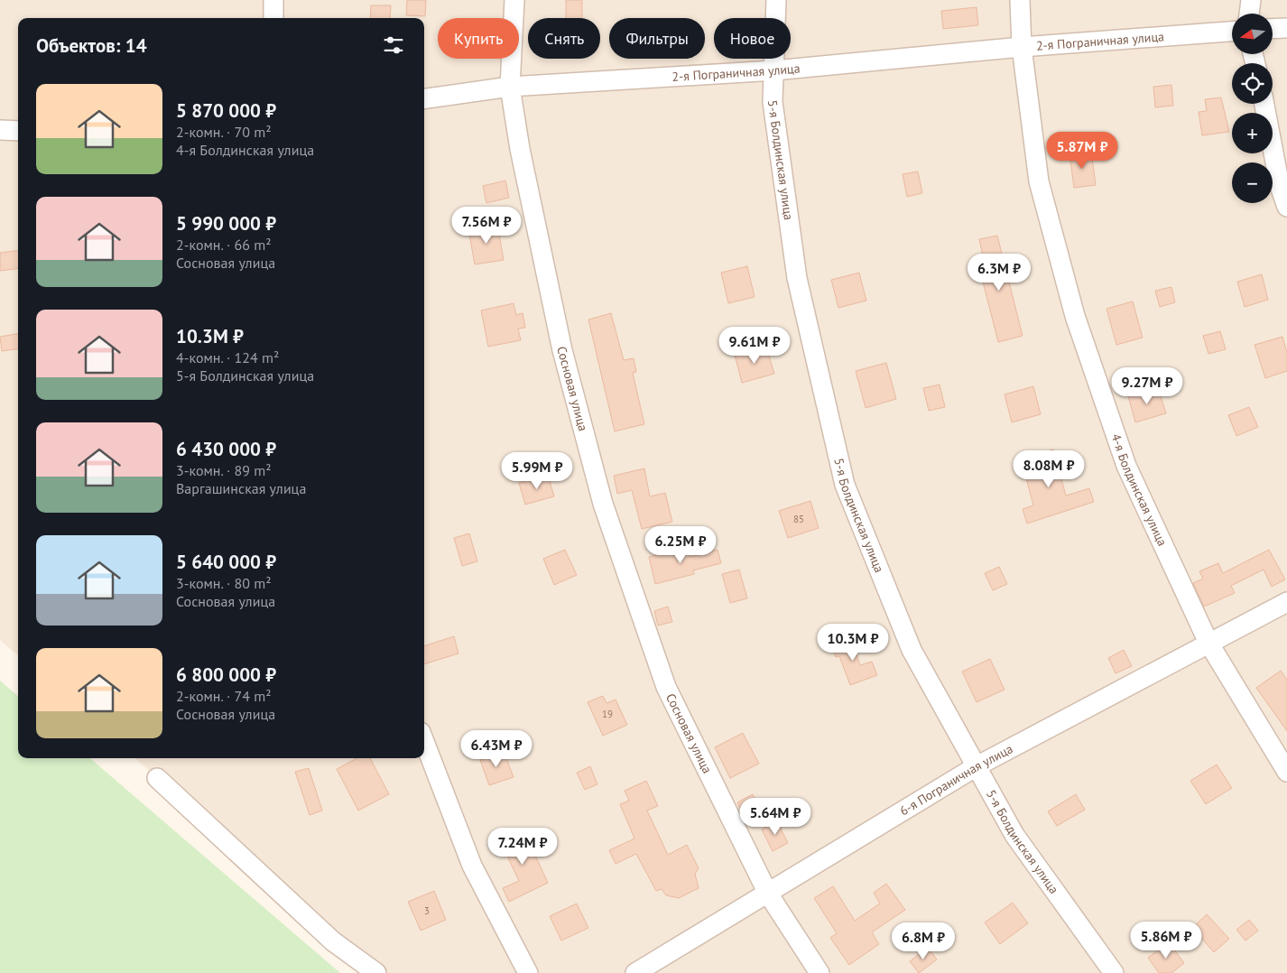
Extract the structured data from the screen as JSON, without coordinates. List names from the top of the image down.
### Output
{
  "streets": {
    "street": [
      "2-я Пограничная улица",
      "5-я Болдинская улица",
      "Сосновая улица",
      "4-я Болдинская улица",
      "6-я Пограничная улица"
    ]
  },
  "crossings": [
    ["2-я Пограничная улица", "5-я Болдинская улица"],
    ["2-я Пограничная улица", "Сосновая улица"],
    ["2-я Пограничная улица", "4-я Болдинская улица"],
    ["5-я Болдинская улица", "6-я Пограничная улица"],
    ["Сосновая улица", "6-я Пограничная улица"],
    ["4-я Болдинская улица", "6-я Пограничная улица"]
  ],
  "house_numbers": ["85", "19", "3"],
  "north": "left",
  "page": {
    "map_buttons": ["+", "−"],
    "chip": [
      "Купить",
      "Снять",
      "Фильтры",
      "Новое"
    ],
    "heading": "Объектов: 14",
    "list": [
      {
        "name": "5 870 000 ₽",
        "note": "2-комн. · 70 m² · 4-я Болдинская улица"
      },
      {
        "name": "5 990 000 ₽",
        "note": "2-комн. · 66 m² · Сосновая улица"
      },
      {
        "name": "10.3M ₽",
        "note": "4-комн. · 124 m² · 5-я Болдинская улица"
      },
      {
        "name": "6 430 000 ₽",
        "note": "3-комн. · 89 m² · Варгашинская улица"
      },
      {
        "name": "5 640 000 ₽",
        "note": "3-комн. · 80 m² · Сосновая улица"
      },
      {
        "name": "6 800 000 ₽",
        "note": "2-комн. · 74 m² · Сосновая улица"
      }
    ],
    "price": [
      "5.87M ₽",
      "7.56M ₽",
      "6.3M ₽",
      "9.61M ₽",
      "9.27M ₽",
      "8.08M ₽",
      "5.99M ₽",
      "6.25M ₽",
      "10.3M ₽",
      "6.43M ₽",
      "5.64M ₽",
      "7.24M ₽",
      "5.86M ₽",
      "6.8M ₽"
    ]
  }
}
